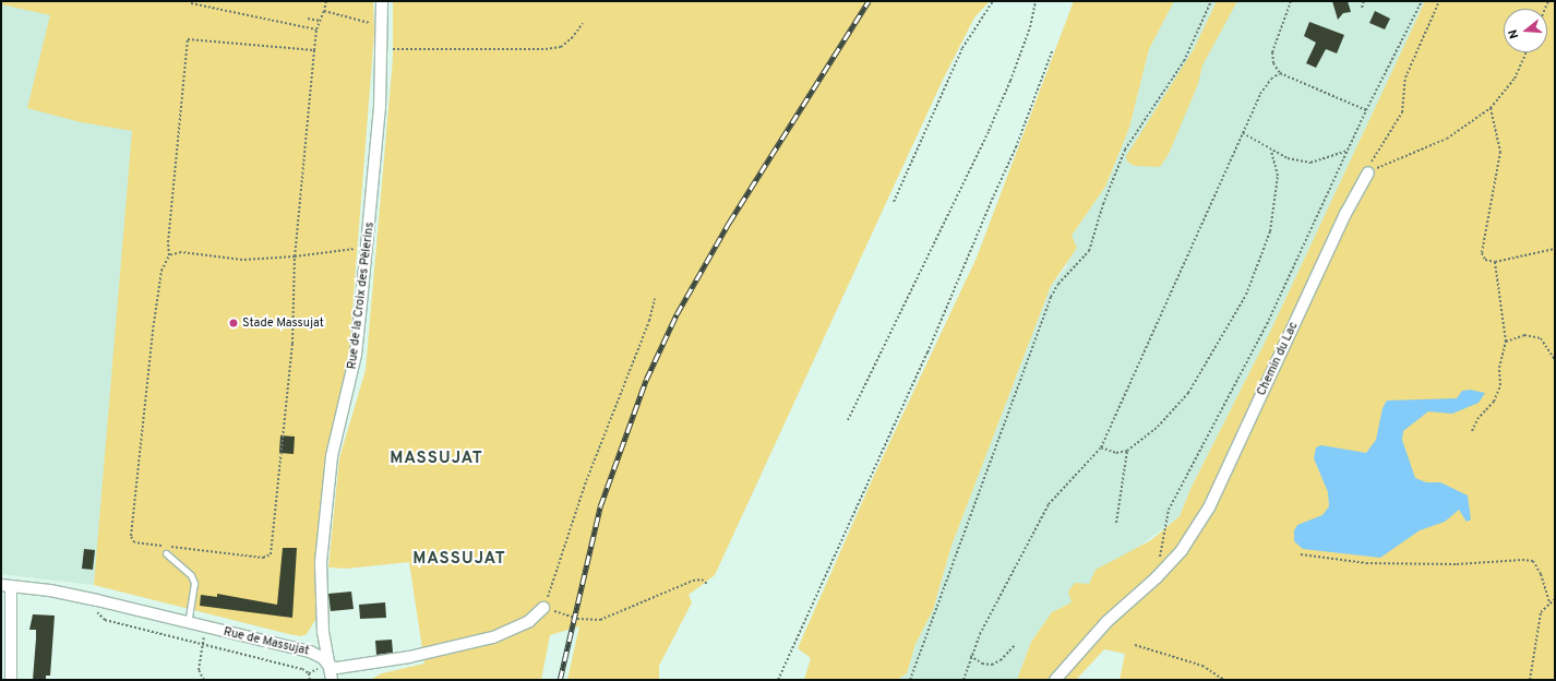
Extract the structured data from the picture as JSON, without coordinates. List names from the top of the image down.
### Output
{
  "streets": {
    "street": ["Rue de la Croix des Pèlerins", "Chemin du Lac", "Rue de Massujat"]
  },
  "crossings": [
    ["Rue de la Croix des Pèlerins", "Rue de Massujat"]
  ],
  "districts": ["MASSUJAT", "MASSUJAT"],
  "places": ["Stade Massujat"],
  "north": "left"
}
